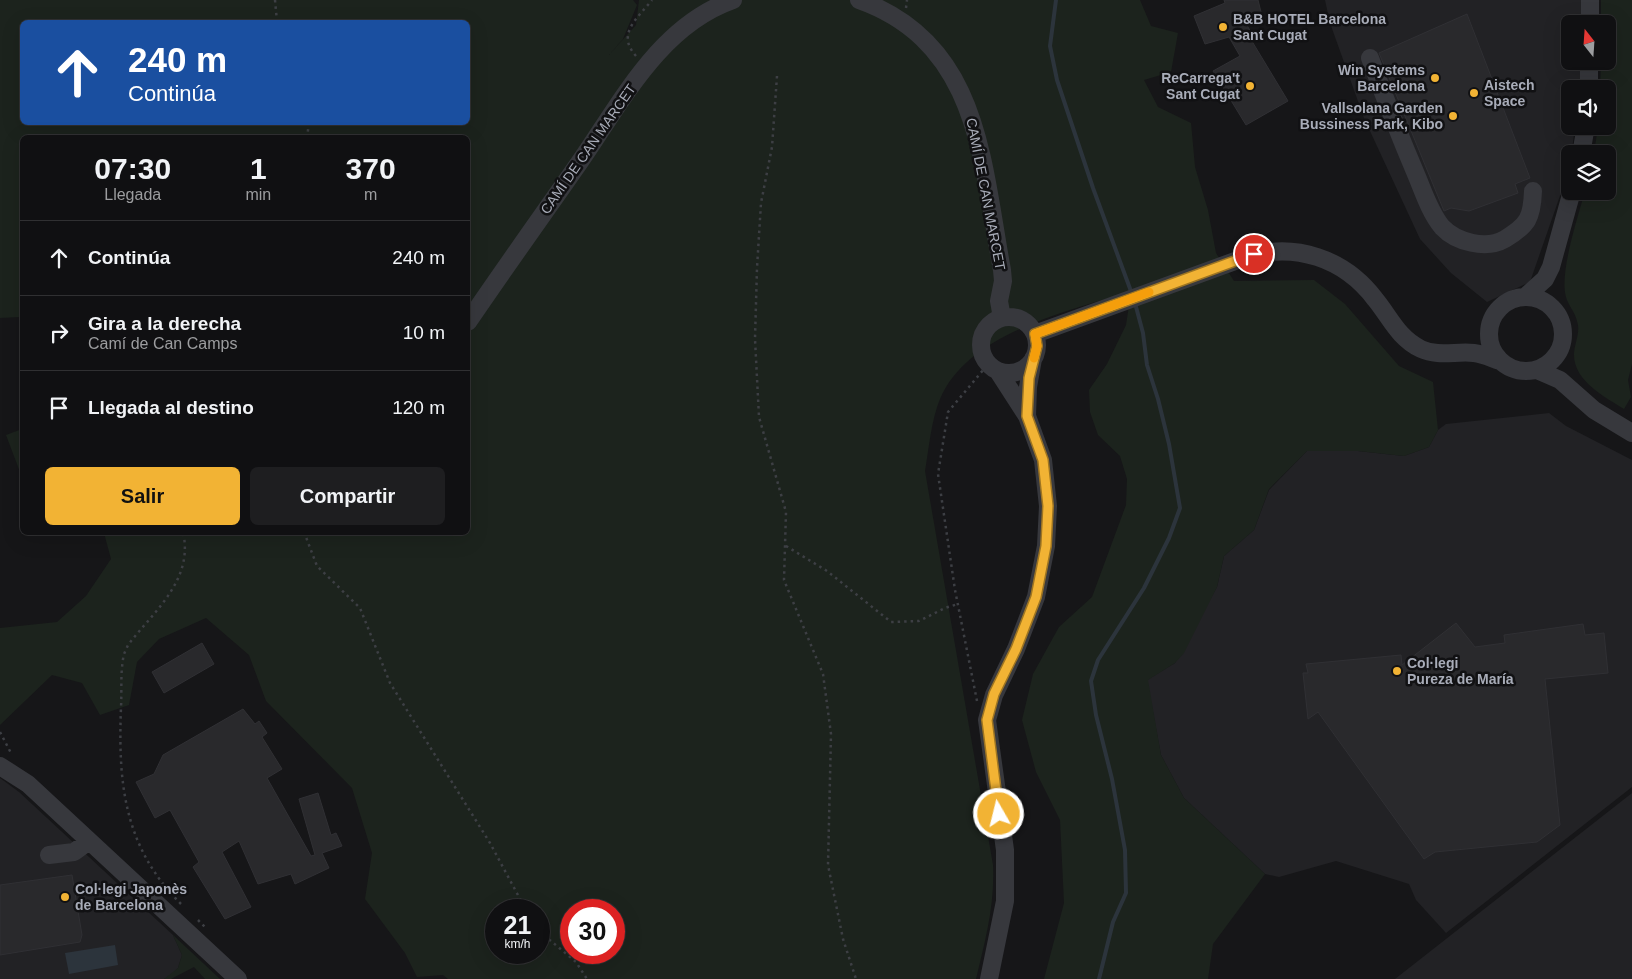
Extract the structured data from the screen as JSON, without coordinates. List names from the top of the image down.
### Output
{
  "streets": {
    "street": ["CAMÍ DE CAN MARCET"]
  },
  "places": [
    "B&B HOTEL Barcelona Sant Cugat",
    "Win Systems Barcelona",
    "ReCarrega't Sant Cugat",
    "Aistech Space",
    "Vallsolana Garden Bussiness Park, Kibo",
    "Col·legi Pureza de María",
    "Col·legi Japonès de Barcelona"
  ],
  "north": "top",
  "page": {
    "turn": ["240 m", "Continúa"],
    "eta": [
      "07:30",
      "Llegada",
      "1",
      "min",
      "370",
      "m"
    ],
    "list": [
      {
        "name": "Continúa",
        "value": "240 m"
      },
      {
        "name": "Gira a la derecha",
        "note": "Camí de Can Camps",
        "value": "10 m"
      },
      {
        "name": "Llegada al destino",
        "value": "120 m"
      }
    ],
    "buttons": ["Salir", "Compartir"],
    "speed": "21 km/h",
    "limit": "30"
  }
}
